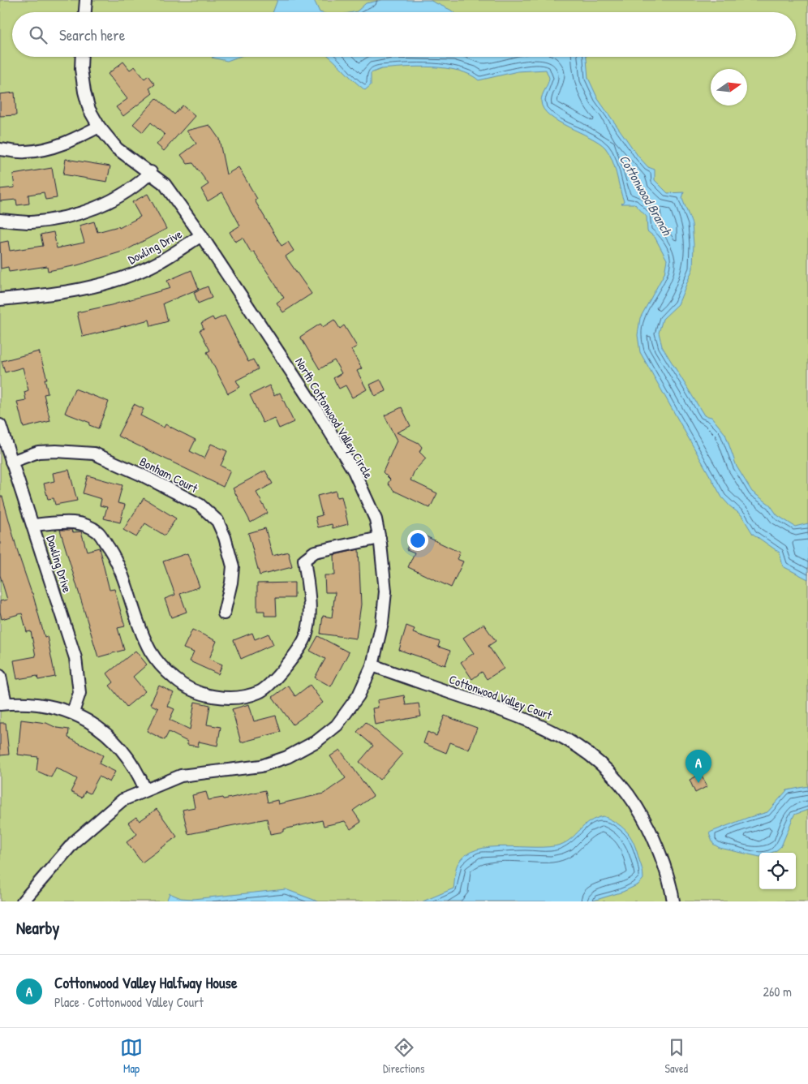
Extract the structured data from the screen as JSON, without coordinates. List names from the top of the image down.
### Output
{
  "streets": {
    "street": [
      "Dowling Drive",
      "North Cottonwood Valley Circle",
      "Bonham Court",
      "Cottonwood Valley Court"
    ]
  },
  "crossings": [
    ["Dowling Drive", "North Cottonwood Valley Circle"],
    ["Dowling Drive", "Bonham Court"],
    ["North Cottonwood Valley Circle", "Cottonwood Valley Court"]
  ],
  "water": ["Cottonwood Branch"],
  "north": "right",
  "page": {
    "search": "Search here",
    "pins": "A",
    "heading": "Nearby",
    "list": [
      {
        "mark": "A",
        "name": "Cottonwood Valley Halfway House",
        "note": "Place · Cottonwood Valley Court",
        "value": "260 m"
      }
    ],
    "nav": ["Map", "Directions", "Saved"]
  }
}
